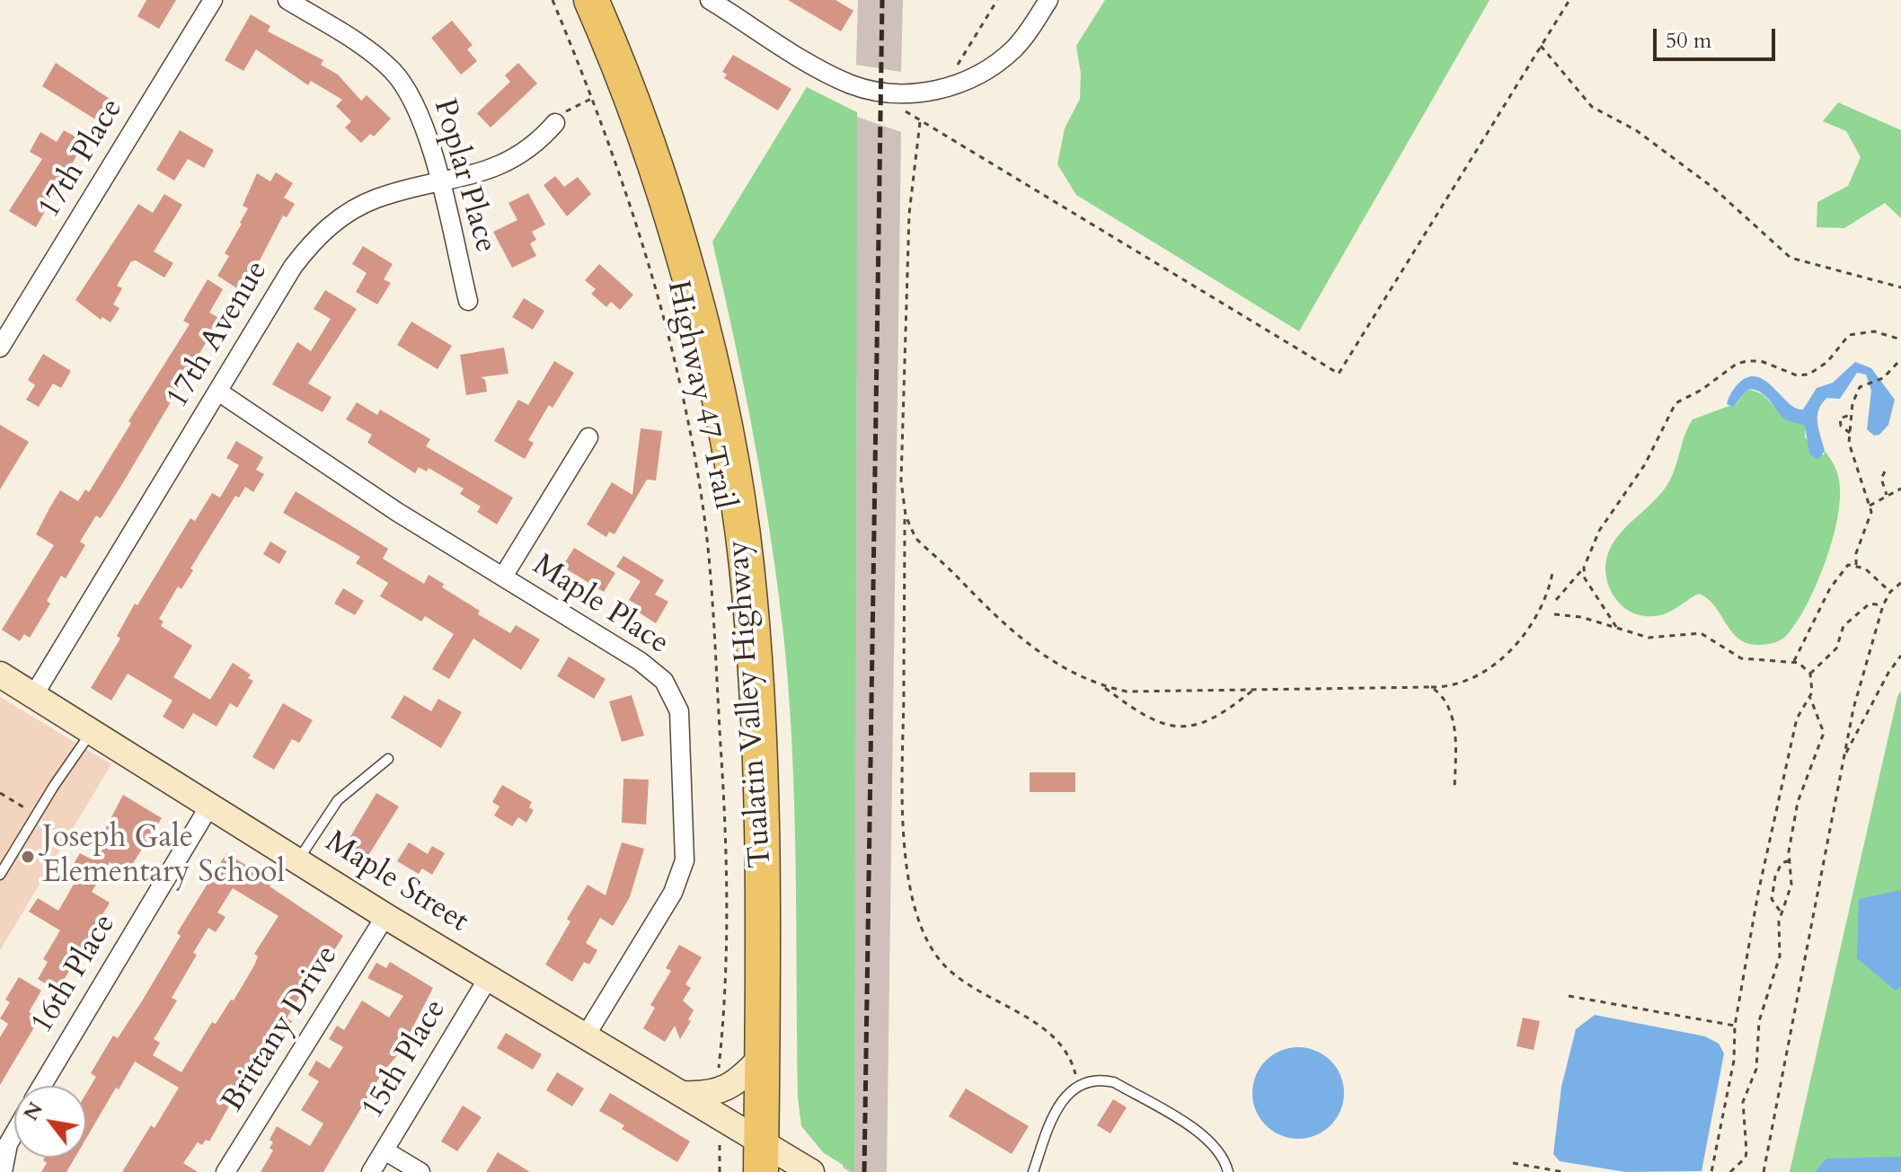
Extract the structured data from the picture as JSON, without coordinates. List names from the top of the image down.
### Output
{
  "streets": {
    "highway": ["Tualatin Valley Highway"],
    "street": [
      "17th Place",
      "Poplar Place",
      "17th Avenue",
      "Maple Place",
      "Maple Street",
      "16th Place",
      "Brittany Drive",
      "15th Place"
    ],
    "path": ["Highway 47 Trail"]
  },
  "crossings": [
    ["Poplar Place", "17th Avenue"],
    ["17th Avenue", "Maple Place"],
    ["17th Avenue", "Maple Street"],
    ["Maple Place", "Maple Street"],
    ["Tualatin Valley Highway", "Maple Street"],
    ["Maple Street", "16th Place"],
    ["Maple Street", "Brittany Drive"],
    ["Maple Street", "15th Place"]
  ],
  "places": ["Joseph Gale Elementary School"],
  "scale_bar": "50 m",
  "north": "top left"
}
